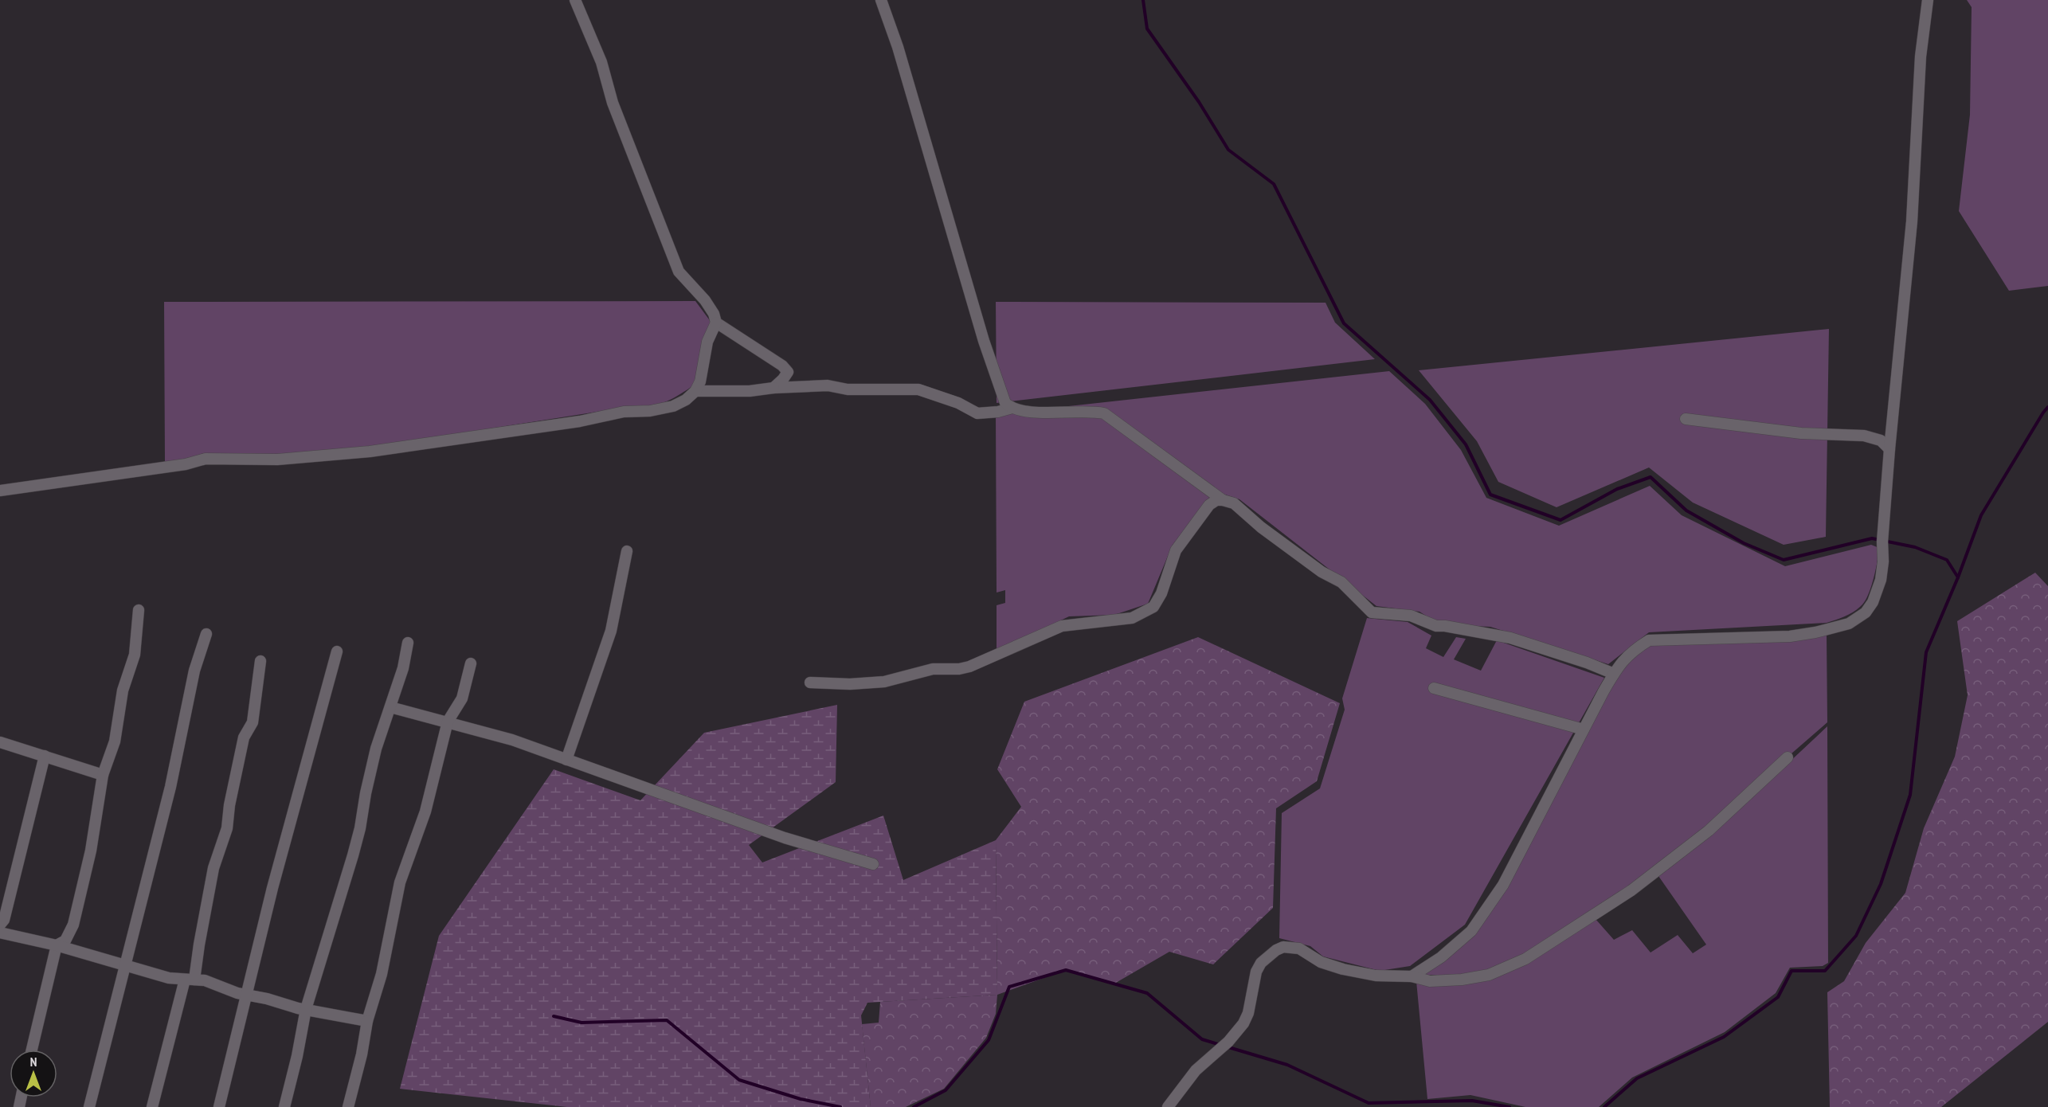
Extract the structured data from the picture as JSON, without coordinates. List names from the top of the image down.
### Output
{
  "north": "top"
}
